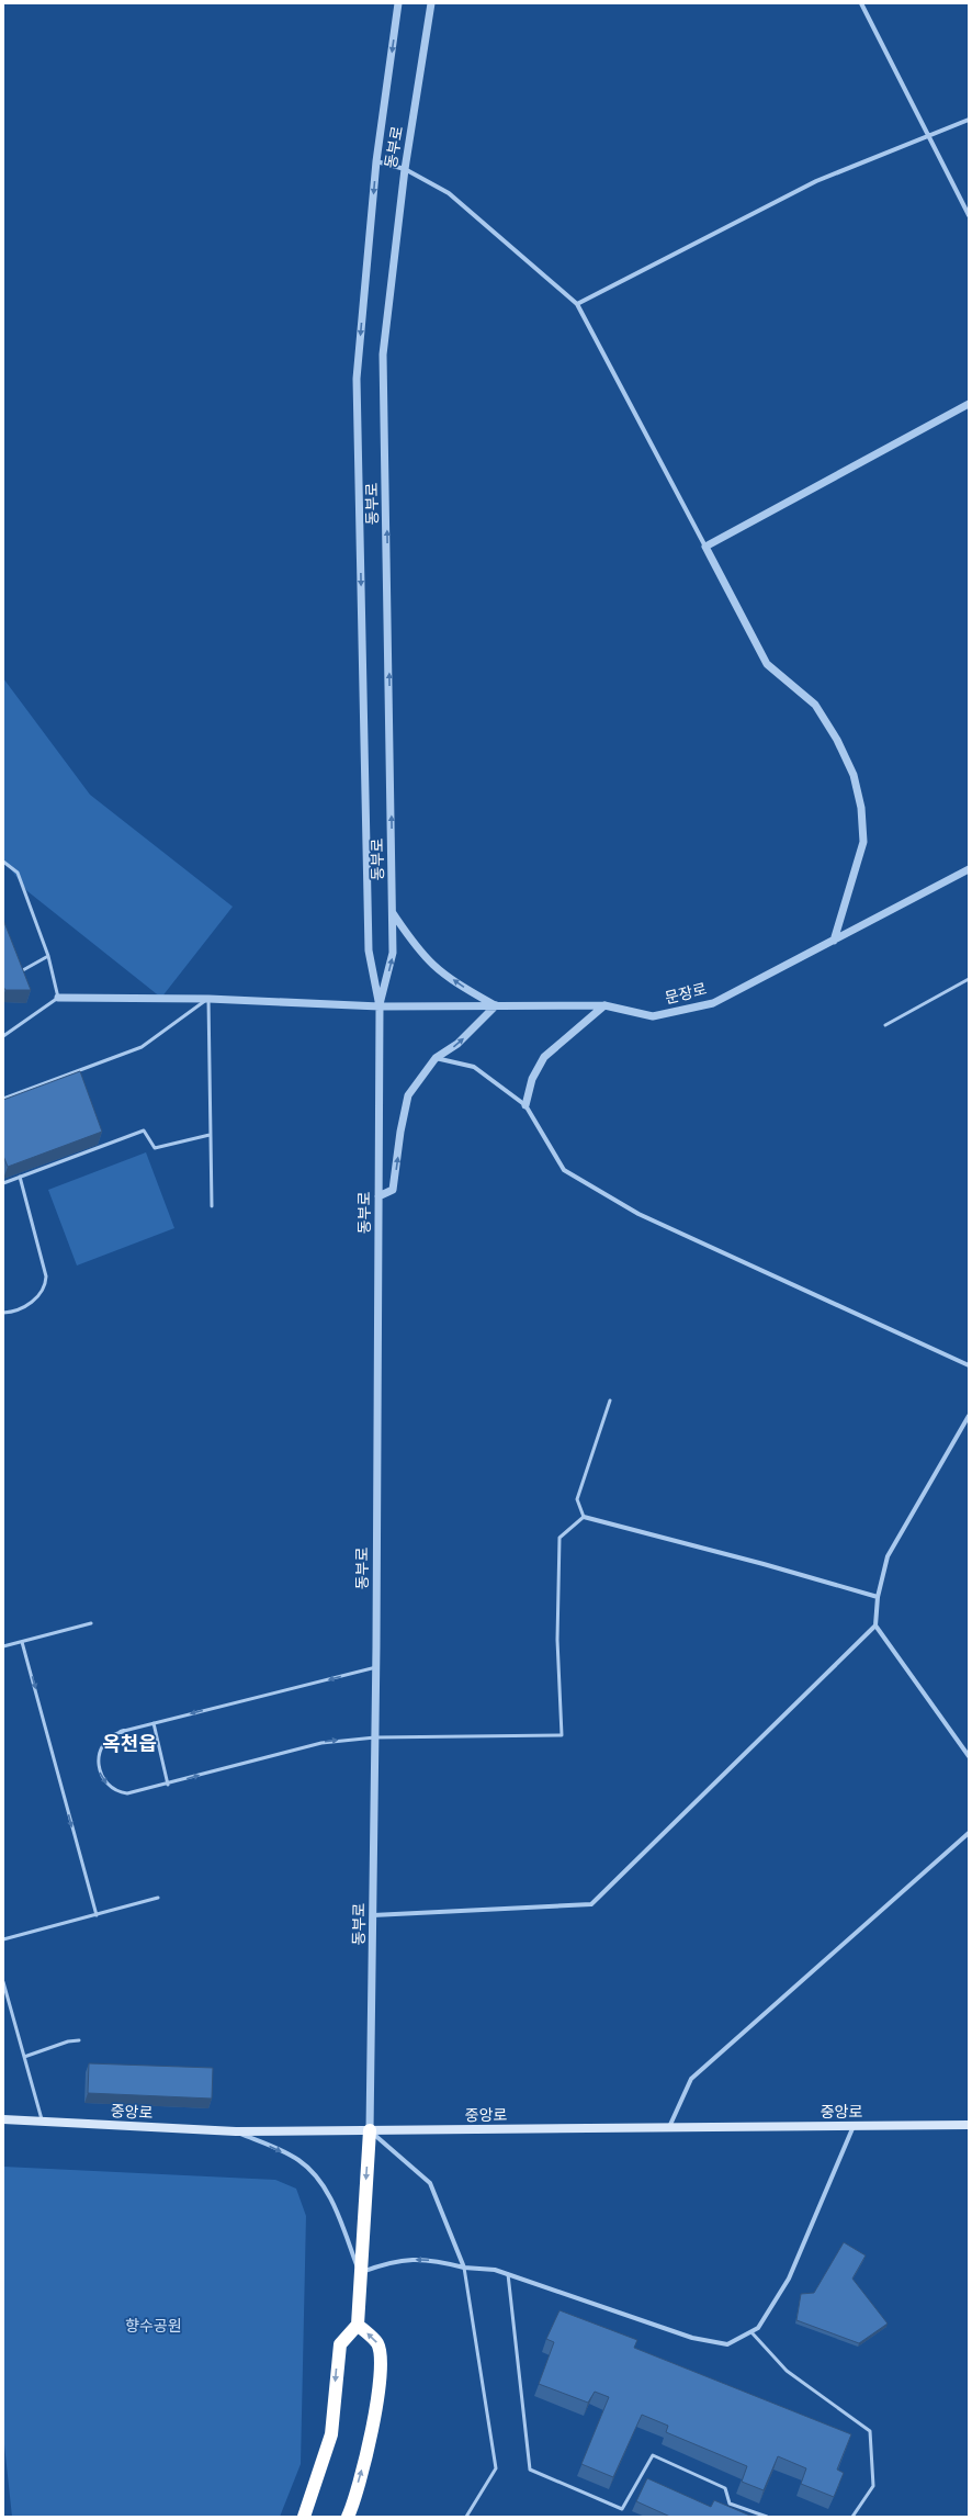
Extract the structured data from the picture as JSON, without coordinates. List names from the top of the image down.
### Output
{
  "streets": {
    "main road": ["중앙로"],
    "street": ["동부로", "문장로"]
  },
  "crossings": [
    ["동부로", "문장로"],
    ["동부로", "중앙로"]
  ],
  "districts": ["옥천읍"],
  "parks": ["향수공원"]
}
